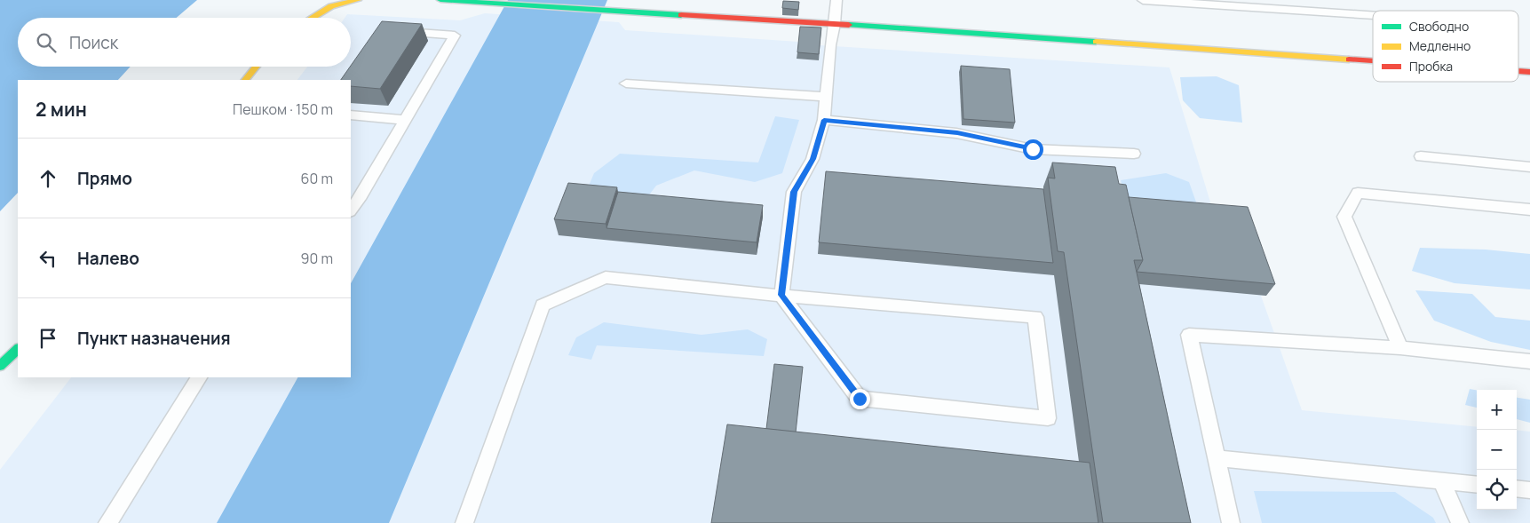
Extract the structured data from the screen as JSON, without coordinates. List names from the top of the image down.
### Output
{
  "legend": ["Свободно", "Медленно", "Пробка"],
  "page": {
    "search": "Поиск",
    "heading": ["2 мин", "Пешком · 150 m"],
    "list": [
      ["Прямо", "60 m"],
      ["Налево", "90 m"],
      "Пункт назначения"
    ],
    "map_buttons": ["+", "−"]
  }
}
